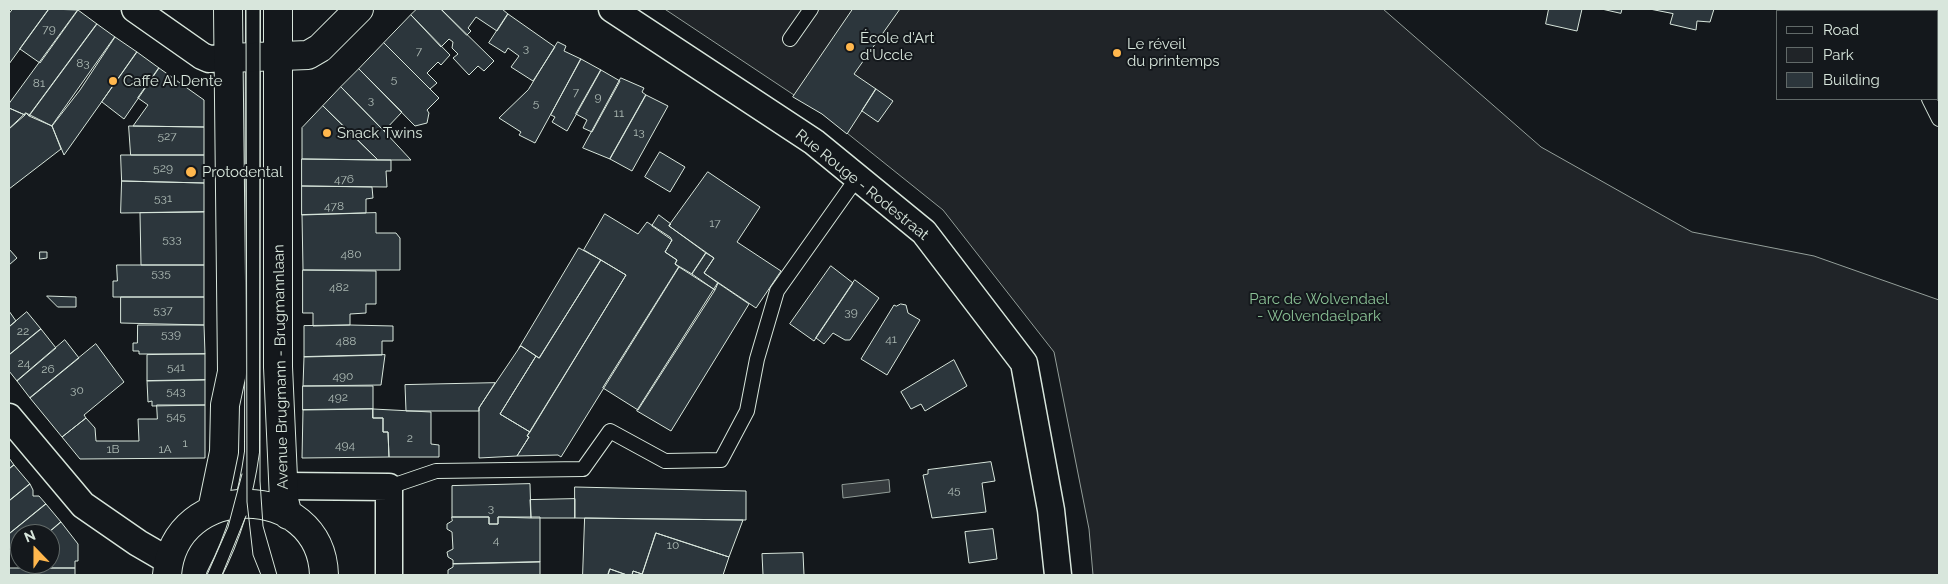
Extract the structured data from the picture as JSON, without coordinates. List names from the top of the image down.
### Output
{
  "streets": {
    "main road": ["Avenue Brugmann - Brugmannlaan"],
    "street": ["Rue Rouge - Rodestraat"]
  },
  "parks": ["Parc de Wolvendael - Wolvendaelpark"],
  "places": [
    "École d'Art d'Uccle",
    "Le réveil du printemps",
    "Caffe Al Dente",
    "Snack Twins",
    "Protodental"
  ],
  "house_numbers": [
    "79",
    "3",
    "7",
    "83",
    "5",
    "81",
    "7",
    "9",
    "3",
    "5",
    "11",
    "13",
    "527",
    "529",
    "476",
    "531",
    "478",
    "17",
    "533",
    "480",
    "535",
    "482",
    "537",
    "39",
    "22",
    "539",
    "41",
    "488",
    "24",
    "541",
    "26",
    "490",
    "30",
    "543",
    "492",
    "545",
    "2",
    "1",
    "494",
    "1B",
    "1A",
    "45",
    "3",
    "4",
    "10"
  ],
  "legend": ["Road", "Park", "Building"],
  "north": "top"
}
